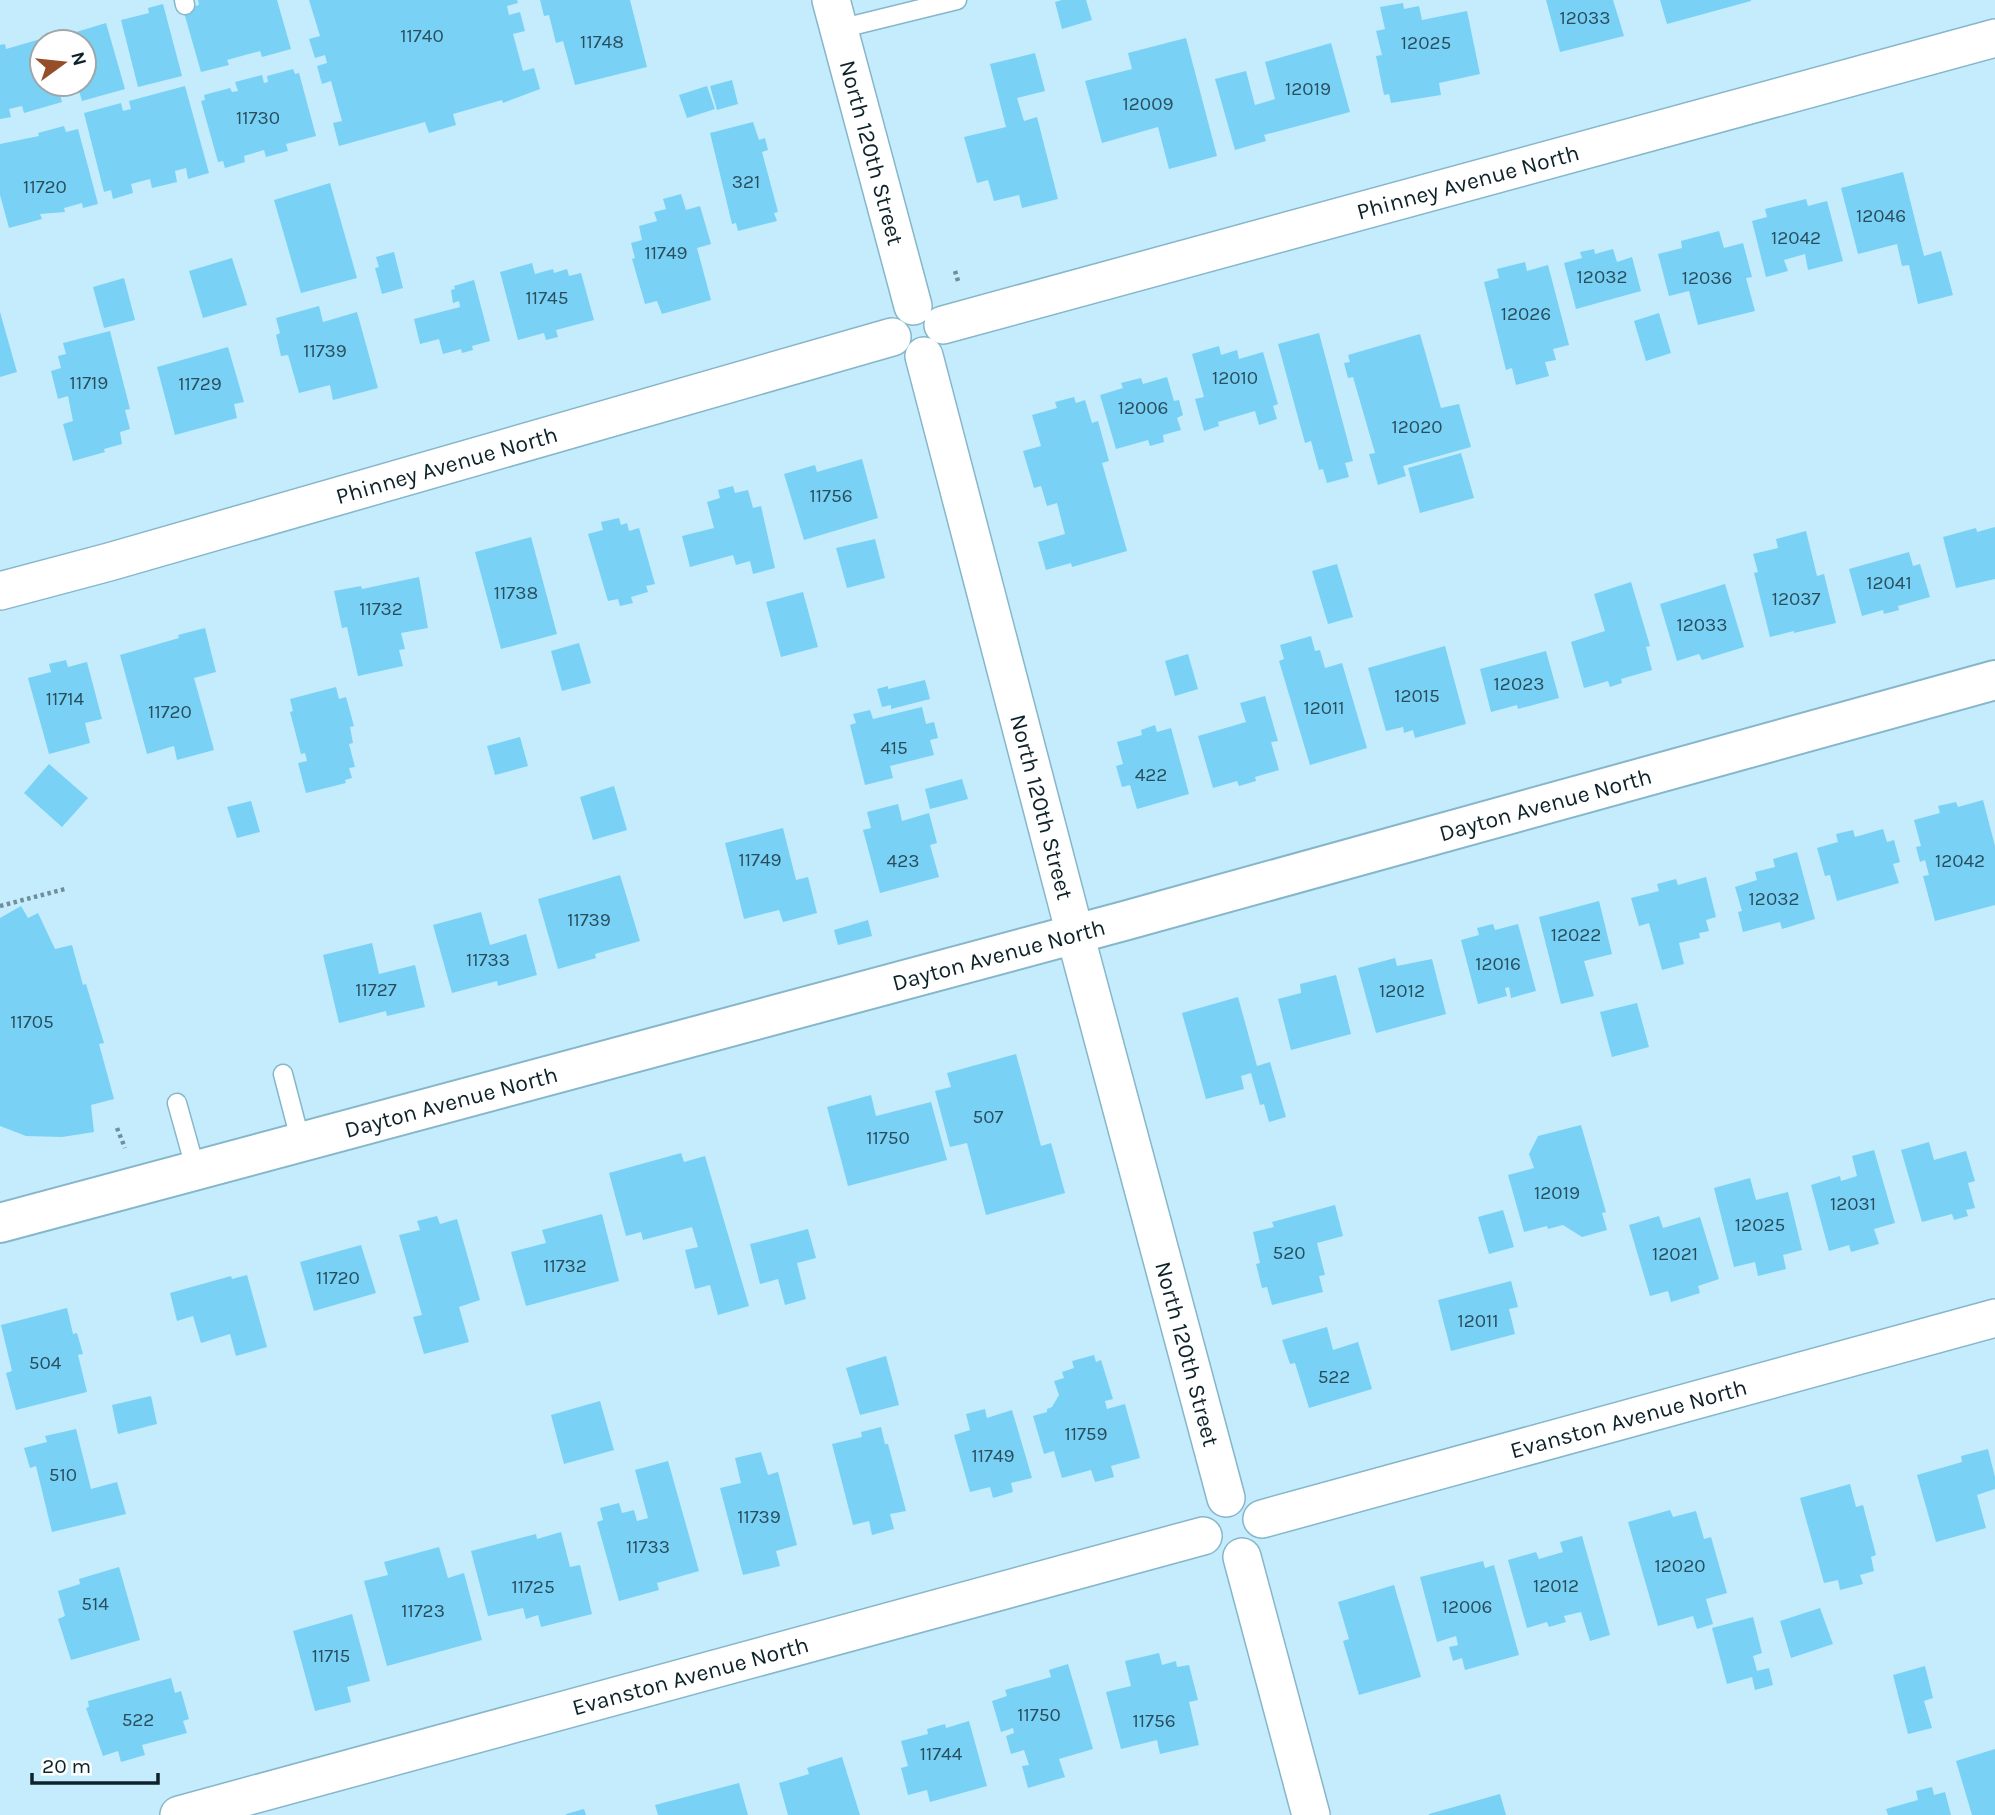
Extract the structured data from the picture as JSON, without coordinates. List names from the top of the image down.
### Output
{
  "streets": {
    "street": [
      "North 120th Street",
      "Phinney Avenue North",
      "Dayton Avenue North",
      "Evanston Avenue North"
    ]
  },
  "crossings": [
    ["North 120th Street", "Phinney Avenue North"],
    ["North 120th Street", "Dayton Avenue North"],
    ["North 120th Street", "Evanston Avenue North"]
  ],
  "house_numbers": [
    "12033",
    "11740",
    "11748",
    "12025",
    "12019",
    "12009",
    "11730",
    "321",
    "11720",
    "12046",
    "12042",
    "11749",
    "12032",
    "12036",
    "11745",
    "12026",
    "11739",
    "12010",
    "11719",
    "11729",
    "12006",
    "12020",
    "11756",
    "12041",
    "11738",
    "12037",
    "11732",
    "12033",
    "12023",
    "12015",
    "11714",
    "12011",
    "11720",
    "415",
    "422",
    "11749",
    "423",
    "12042",
    "12032",
    "11739",
    "12022",
    "11733",
    "12016",
    "11727",
    "12012",
    "11705",
    "507",
    "11750",
    "12019",
    "12031",
    "12025",
    "520",
    "12021",
    "11732",
    "11720",
    "12011",
    "504",
    "522",
    "11759",
    "11749",
    "510",
    "11739",
    "11733",
    "12020",
    "12012",
    "11725",
    "514",
    "12006",
    "11723",
    "11715",
    "11750",
    "522",
    "11756",
    "11744"
  ],
  "scale_bar": "20 m",
  "north": "right"
}
